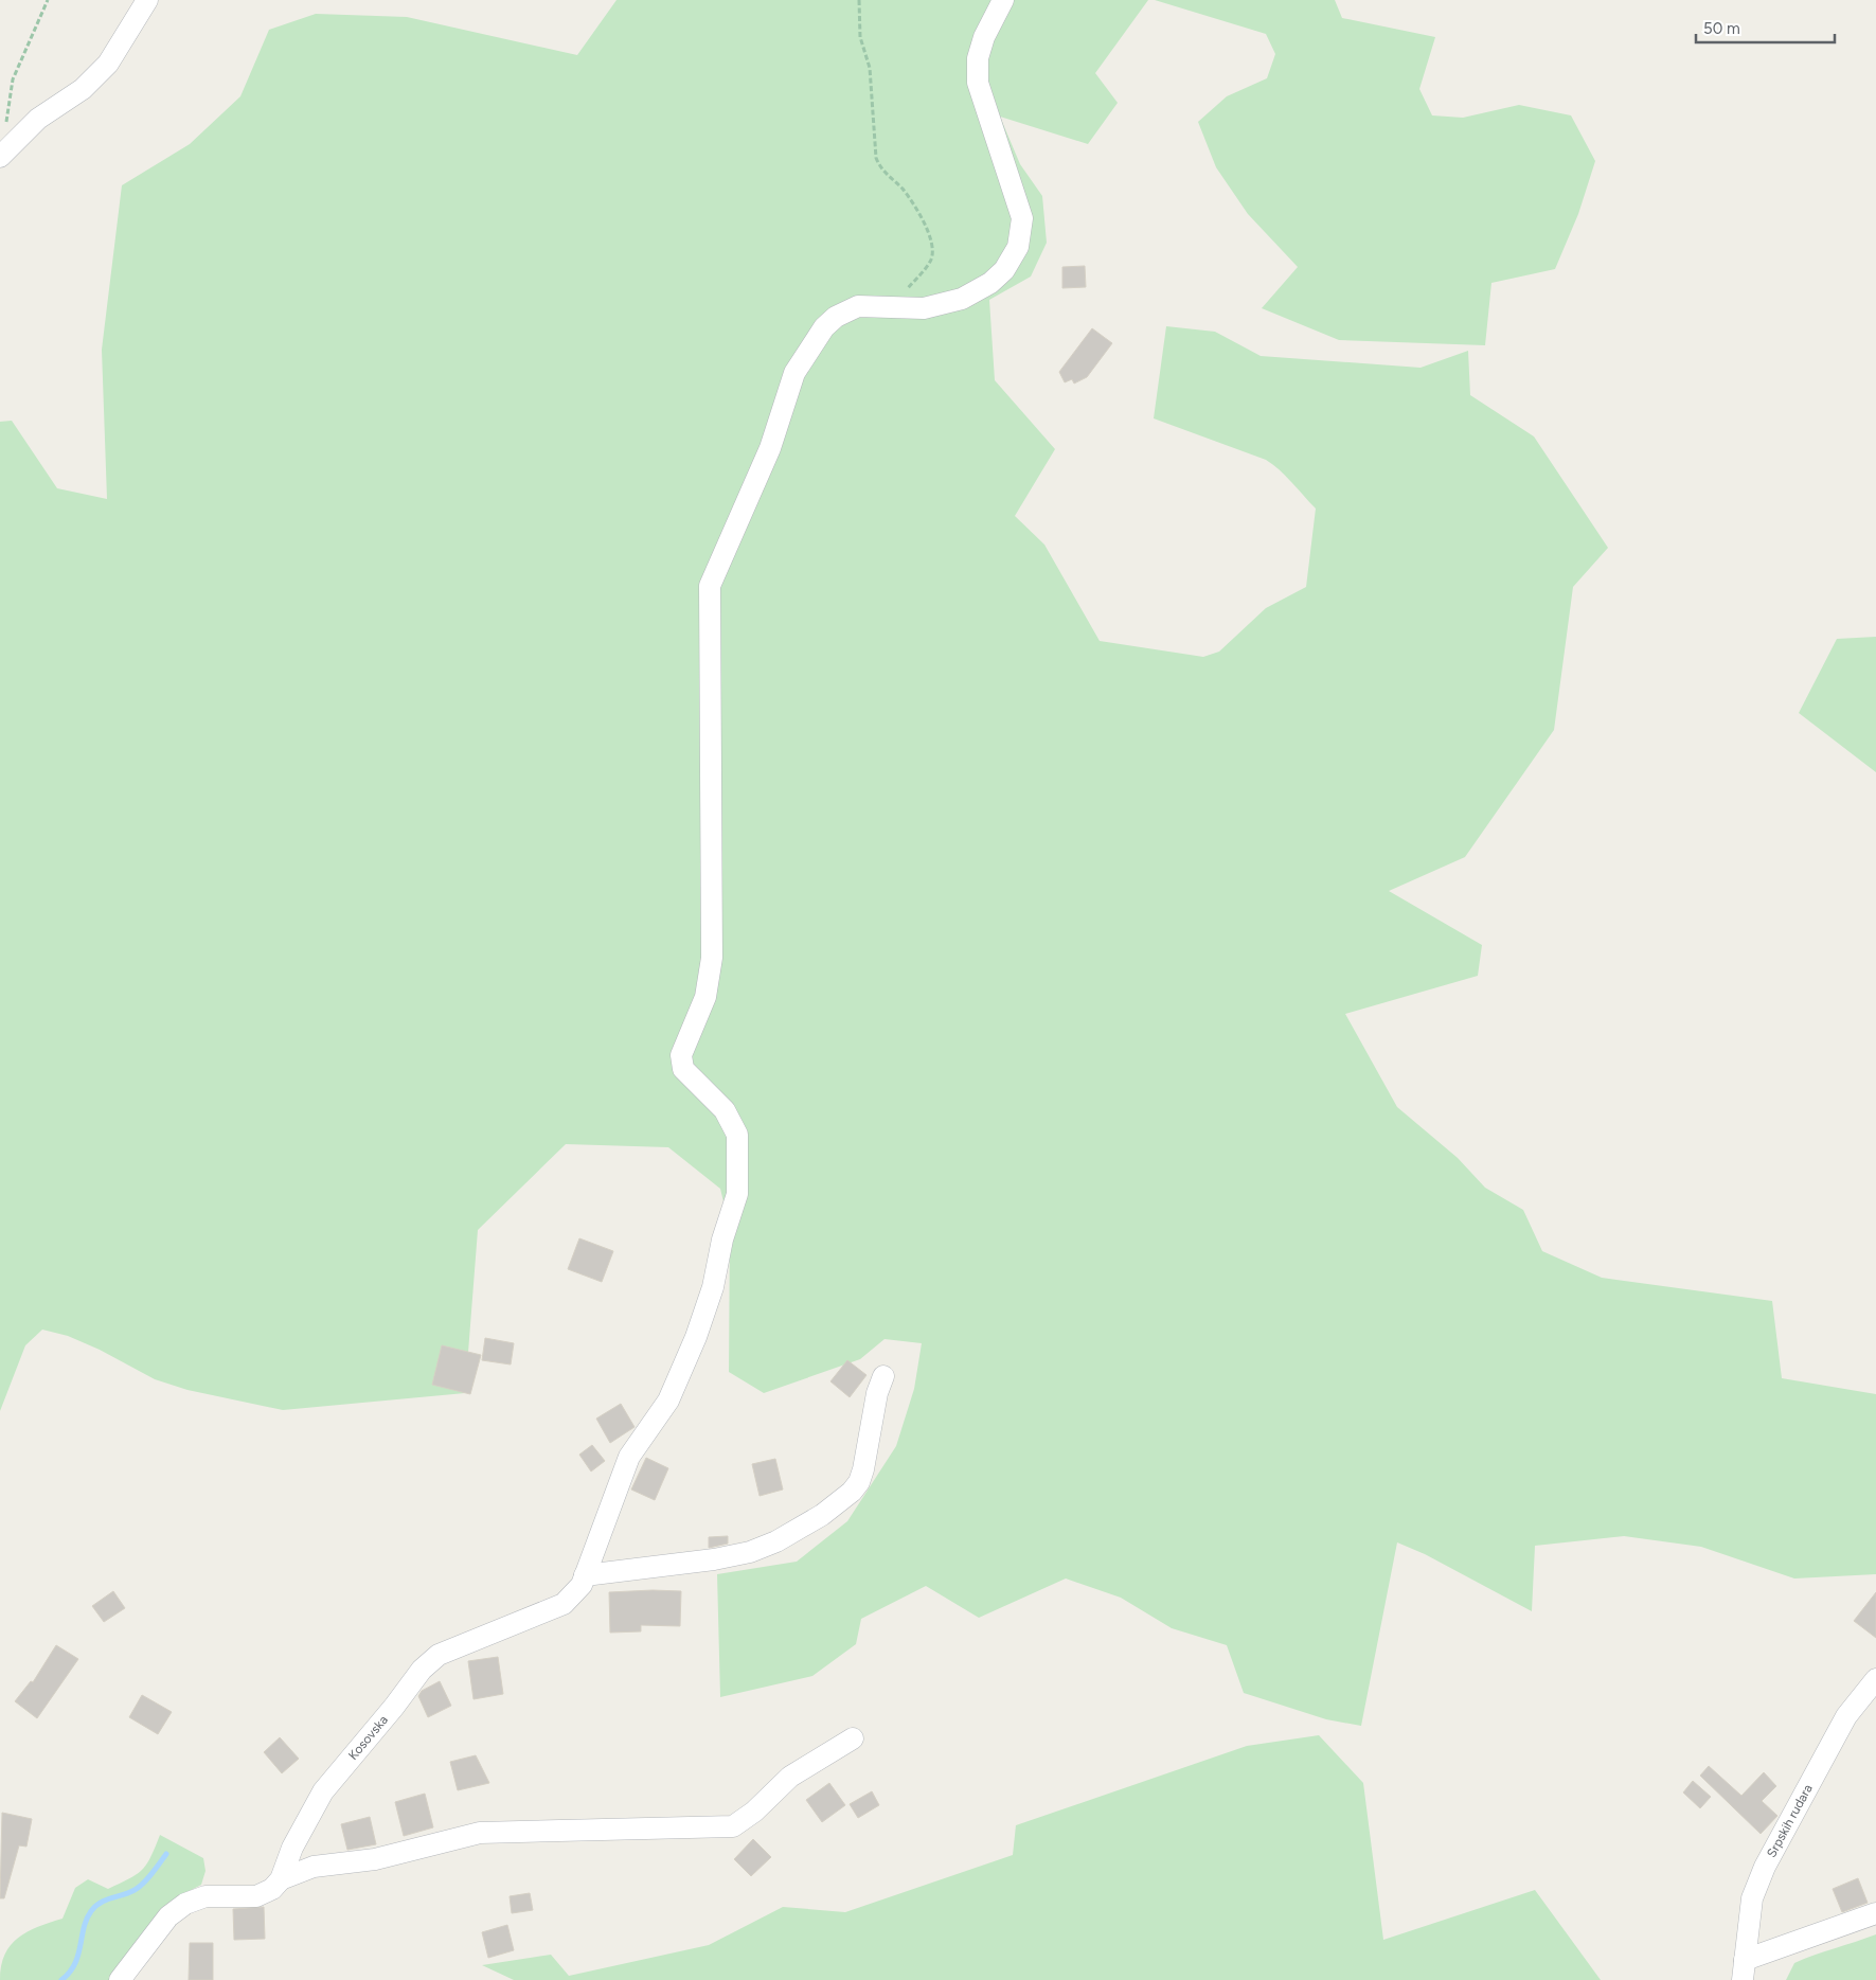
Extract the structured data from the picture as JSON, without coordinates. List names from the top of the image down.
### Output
{
  "streets": {
    "street": ["Kosovska", "Srpskih rudara"]
  },
  "scale_bar": "50 m"
}
